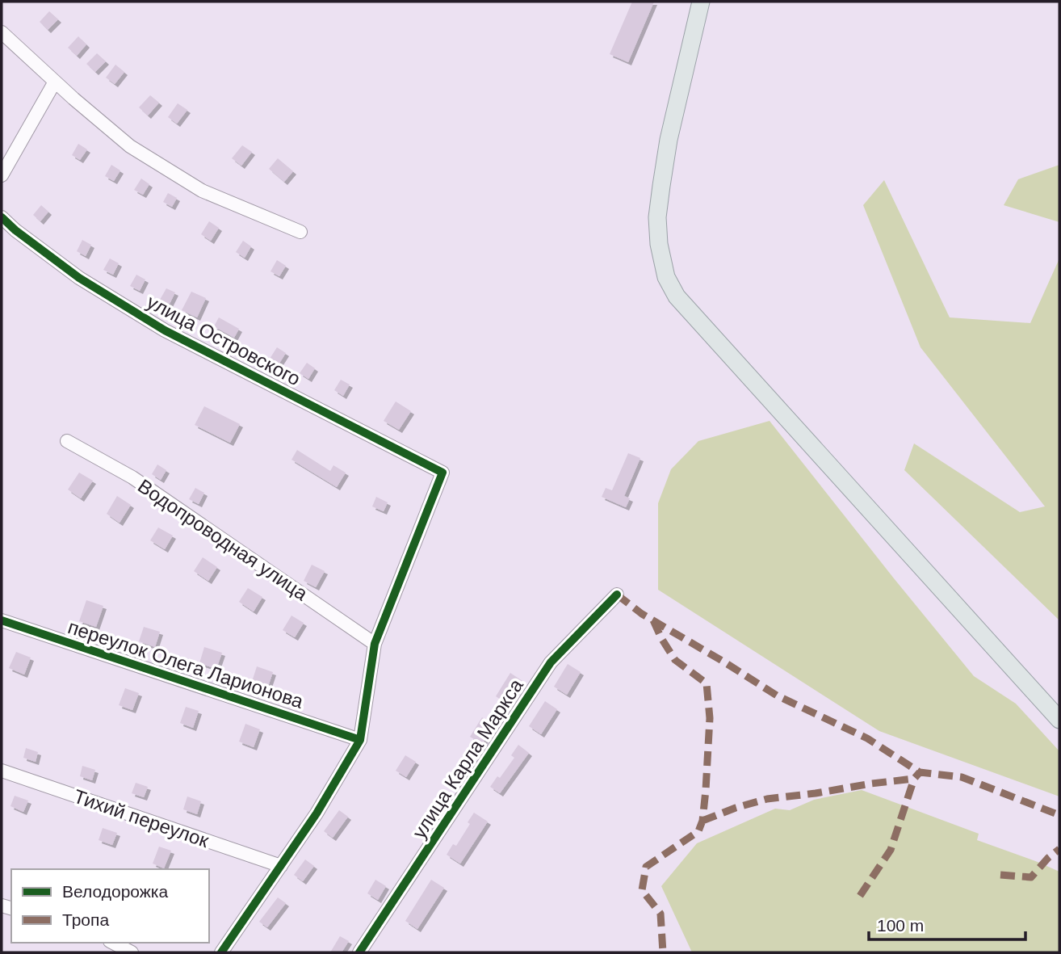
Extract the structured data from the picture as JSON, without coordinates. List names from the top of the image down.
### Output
{
  "streets": {
    "street": [
      "улица Островского",
      "Водопроводная улица",
      "переулок Олега Ларионова",
      "улица Карла Маркса",
      "Тихий переулок"
    ]
  },
  "crossings": [
    ["улица Островского", "Водопроводная улица"]
  ],
  "legend": ["Велодорожка", "Тропа"],
  "scale_bar": "100 m"
}
